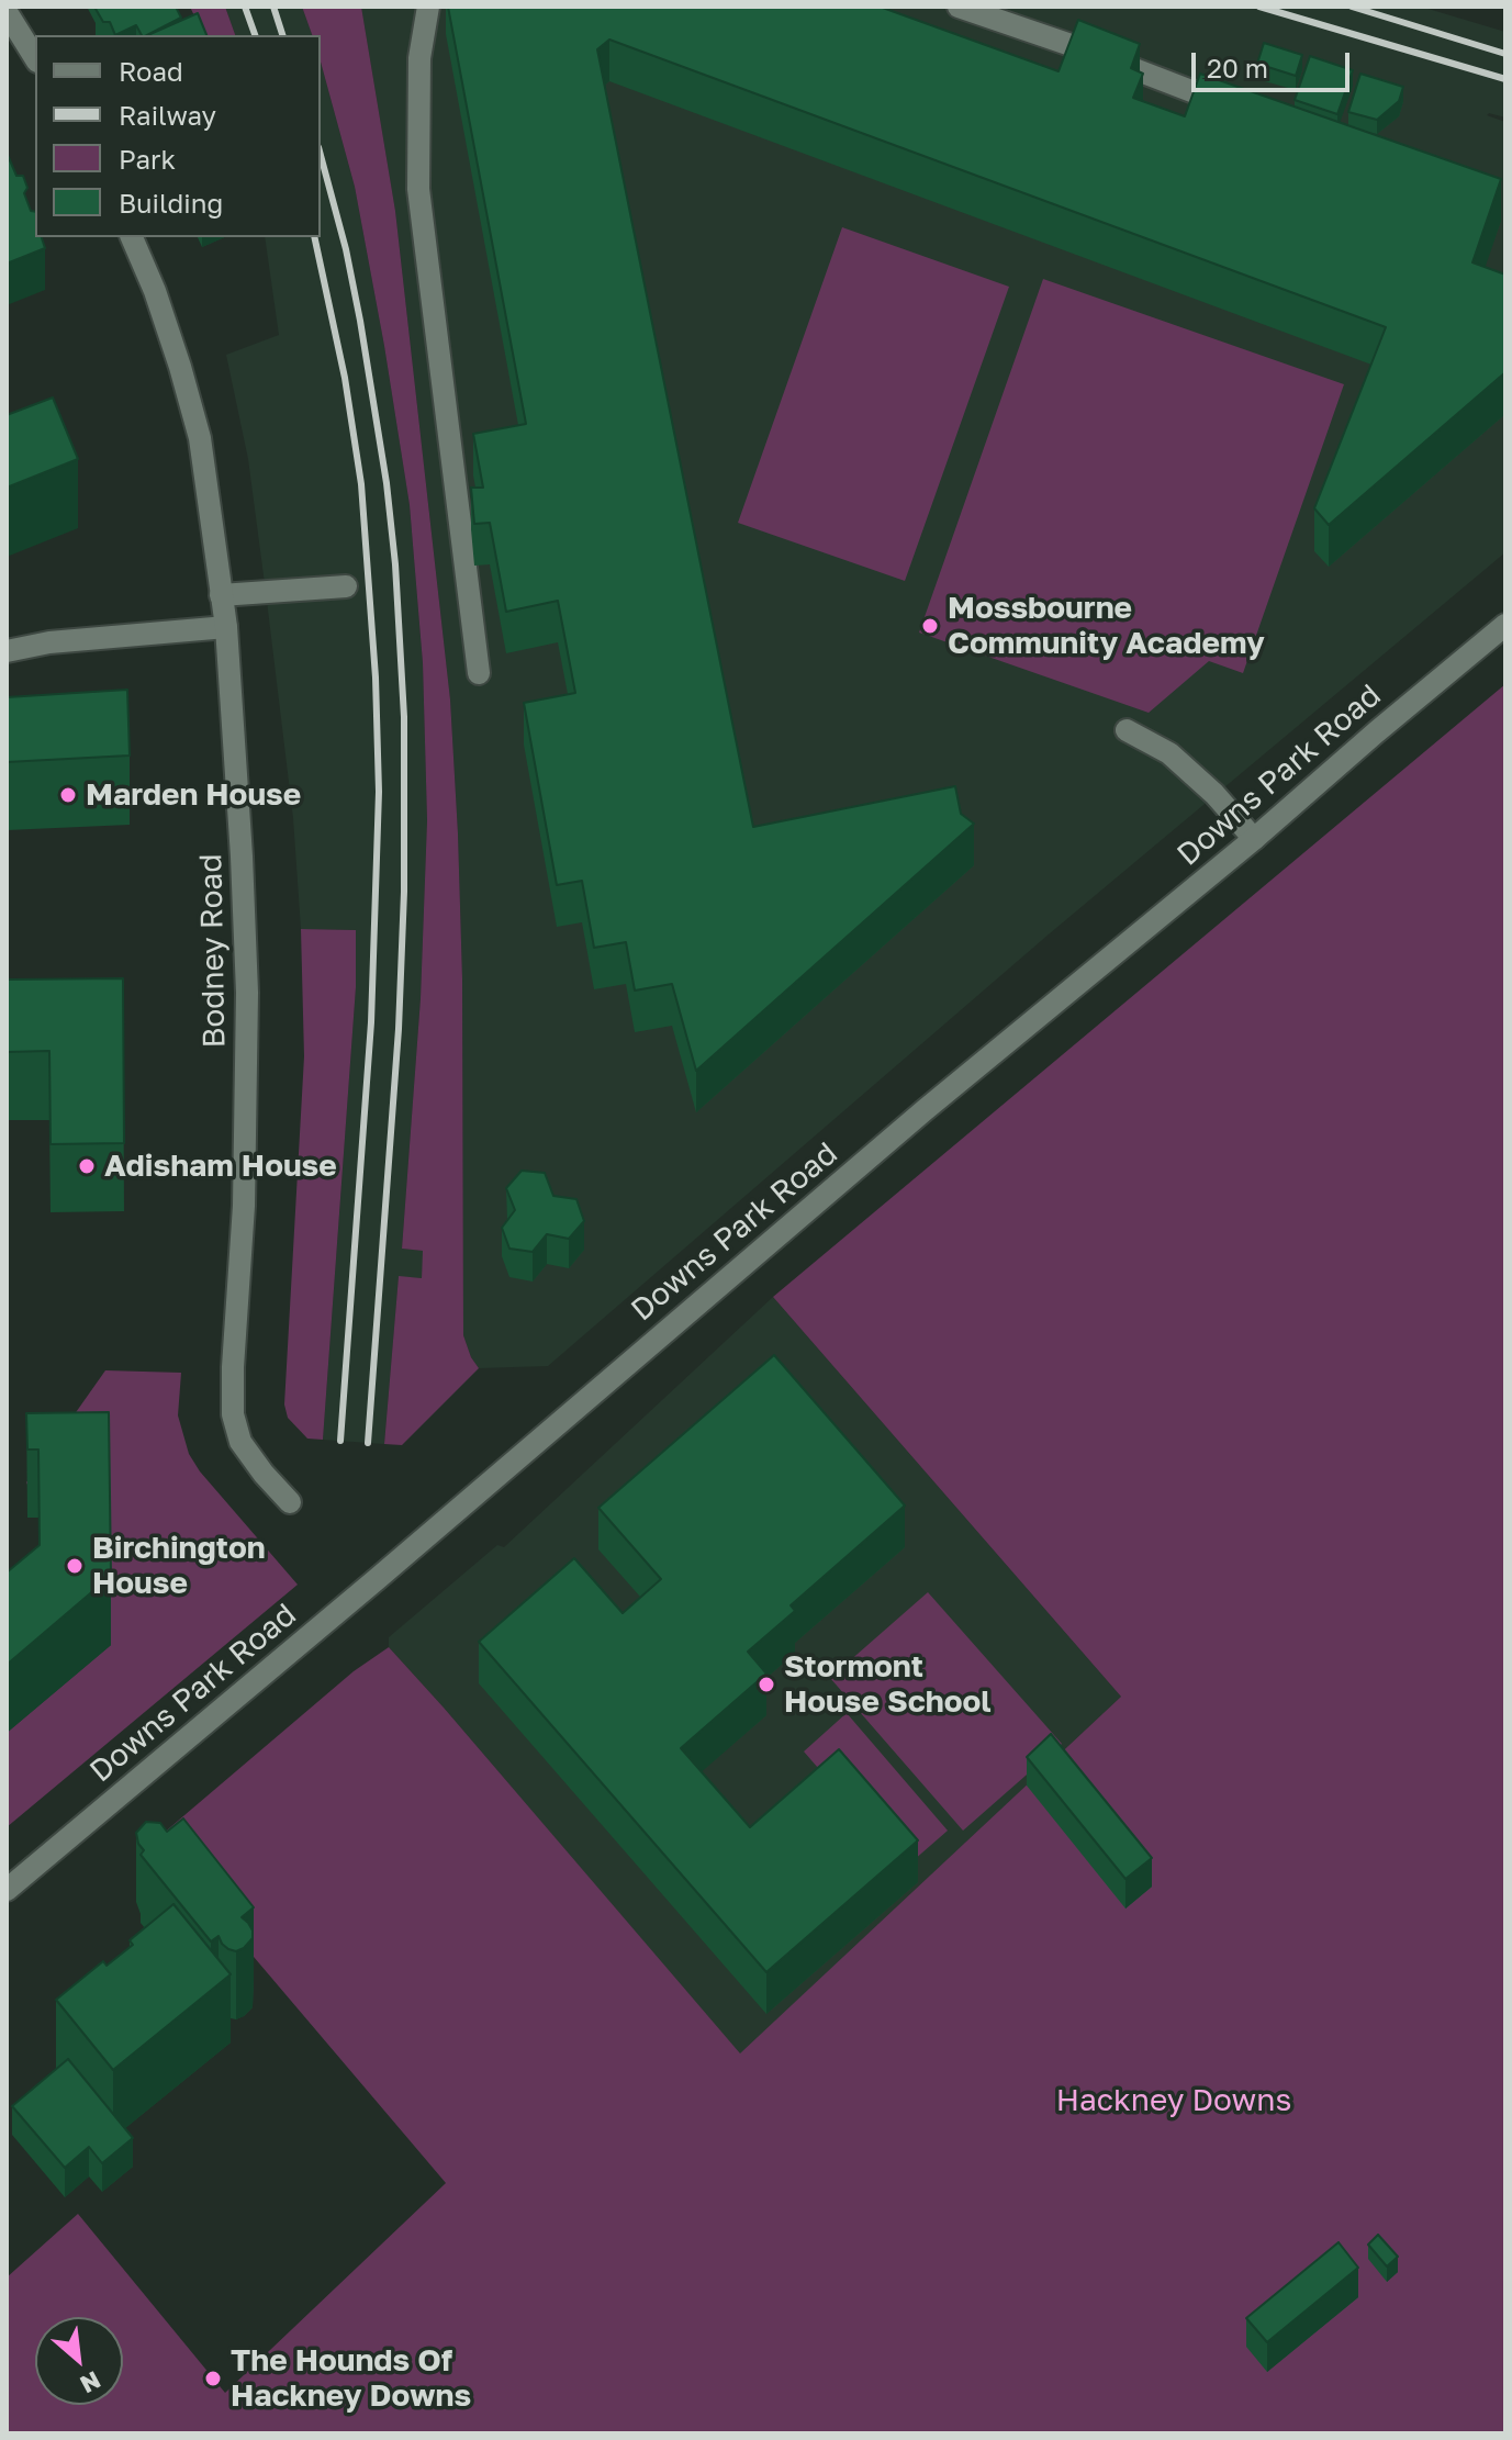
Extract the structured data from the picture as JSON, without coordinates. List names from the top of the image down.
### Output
{
  "streets": {
    "street": ["Downs Park Road", "Bodney Road"]
  },
  "parks": ["Hackney Downs"],
  "places": [
    "Mossbourne Community Academy",
    "Marden House",
    "Adisham House",
    "Birchington House",
    "Stormont House School",
    "The Hounds Of Hackney Downs"
  ],
  "legend": [
    "Road",
    "Railway",
    "Park",
    "Building"
  ],
  "scale_bar": "20 m",
  "north": "bottom right"
}
